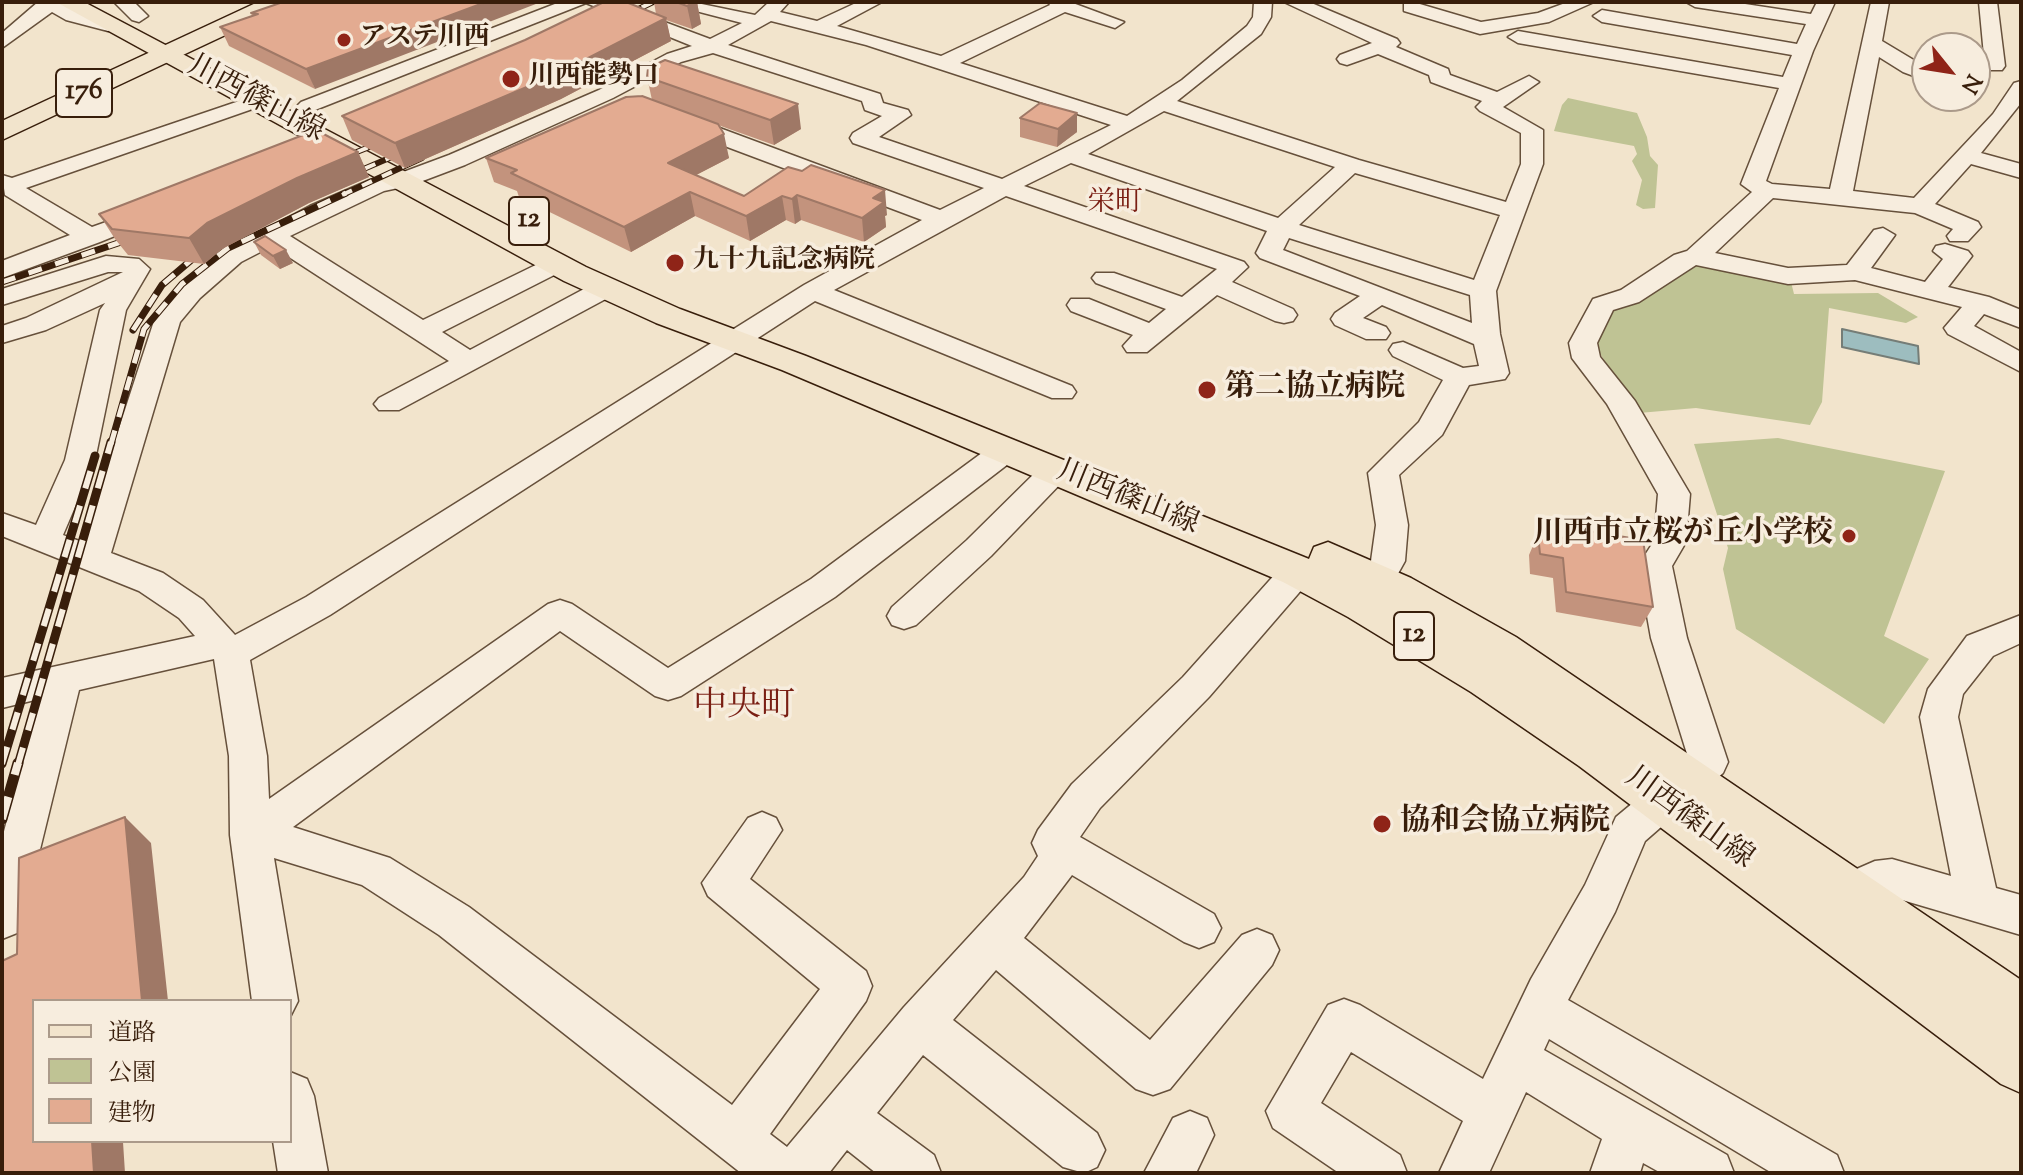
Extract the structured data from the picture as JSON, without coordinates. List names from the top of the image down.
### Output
{
  "streets": {
    "highway": ["176"],
    "main road": ["川西篠山線", "12"]
  },
  "crossings": [
    ["176", "川西篠山線"]
  ],
  "districts": ["栄町", "中央町"],
  "places": [
    "アステ川西",
    "川西能勢口",
    "九十九記念病院",
    "第二協立病院",
    "川西市立桜が丘小学校",
    "協和会協立病院"
  ],
  "legend": ["道路", "公園", "建物"],
  "north": "bottom right"
}
